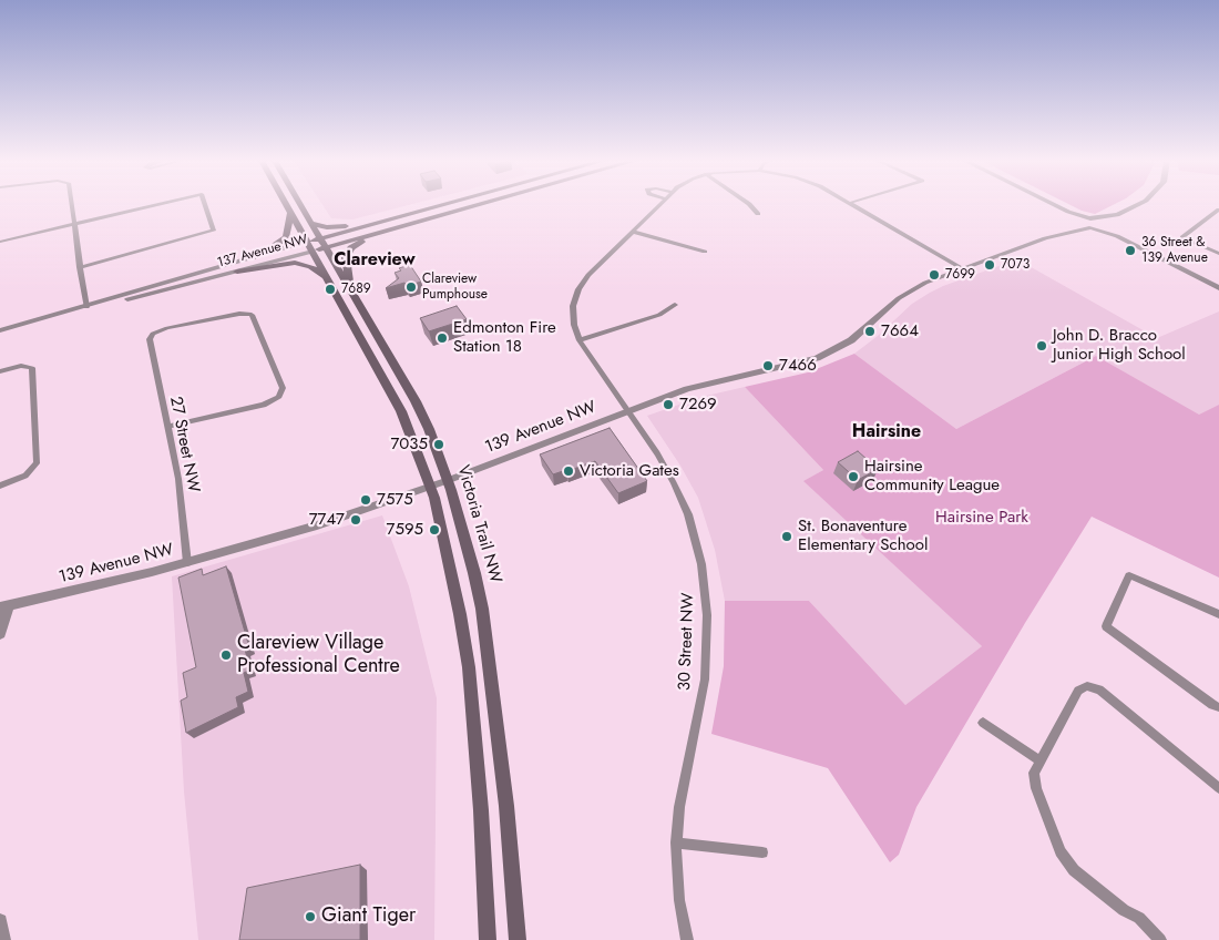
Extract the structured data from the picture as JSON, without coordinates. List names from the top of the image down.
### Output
{
  "streets": {
    "main road": ["137 Avenue NW", "Victoria Trail NW"],
    "street": ["139 Avenue NW", "27 Street NW", "30 Street NW"]
  },
  "crossings": [
    ["137 Avenue NW", "Victoria Trail NW"],
    ["139 Avenue NW", "27 Street NW"],
    ["139 Avenue NW", "Victoria Trail NW"],
    ["139 Avenue NW", "30 Street NW"]
  ],
  "districts": ["Clareview", "Hairsine"],
  "parks": ["Hairsine Park"],
  "places": [
    "36 Street & 139 Avenue",
    "7073",
    "7699",
    "Clareview Pumphouse",
    "7689",
    "7664",
    "Edmonton Fire Station 18",
    "John D. Bracco Junior High School",
    "7466",
    "7269",
    "7035",
    "Victoria Gates",
    "Hairsine Community League",
    "7575",
    "7747",
    "7595",
    "St. Bonaventure Elementary School",
    "Clareview Village Professional Centre",
    "Giant Tiger"
  ]
}
